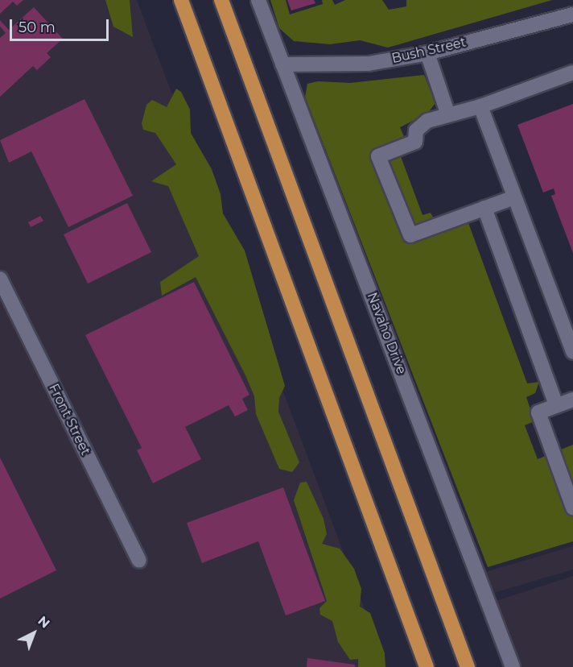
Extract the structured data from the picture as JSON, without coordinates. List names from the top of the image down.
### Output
{
  "streets": {
    "street": ["Bush Street", "Navaho Drive", "Front Street"]
  },
  "crossings": [
    ["Bush Street", "Navaho Drive"]
  ],
  "scale_bar": "50 m",
  "north": "top right"
}
